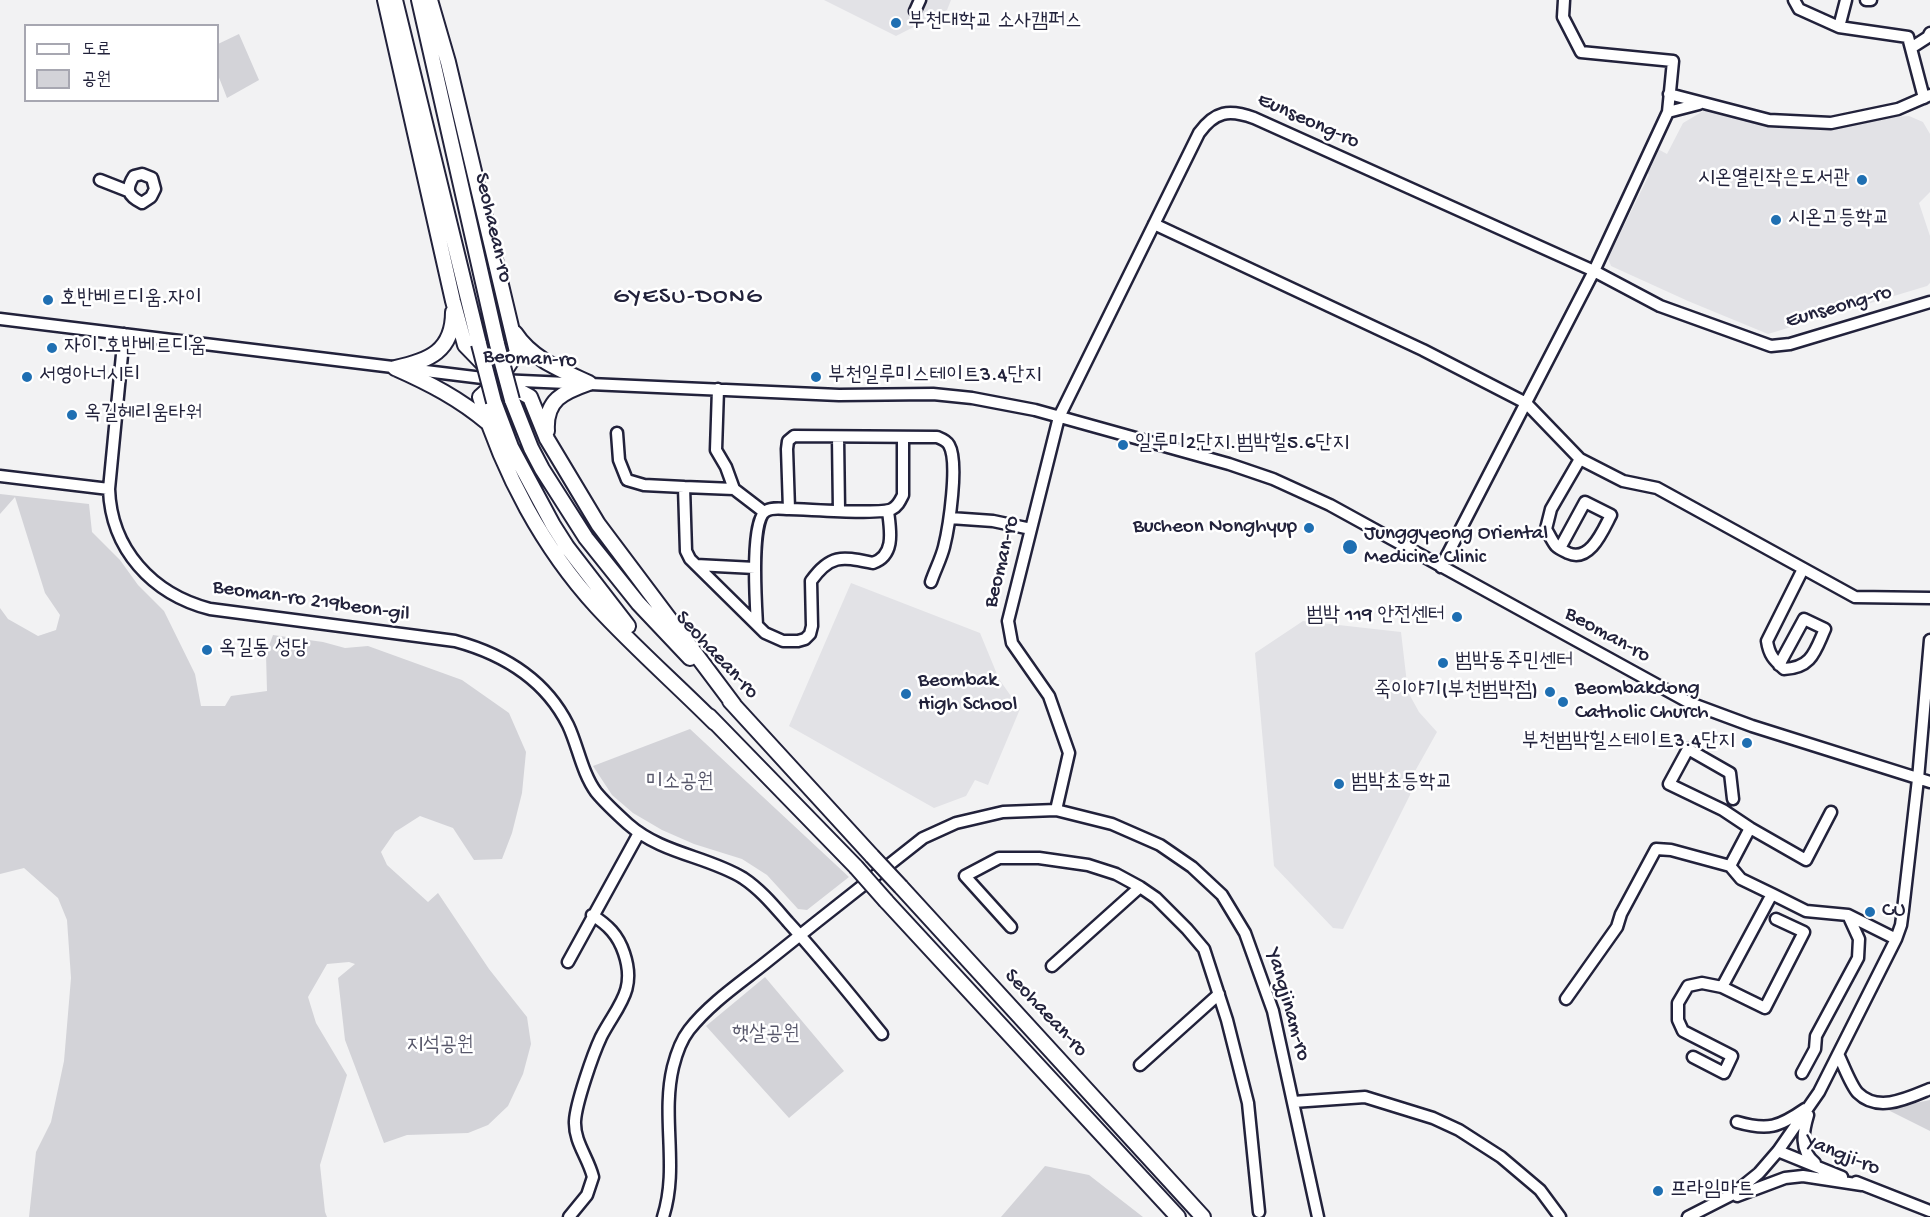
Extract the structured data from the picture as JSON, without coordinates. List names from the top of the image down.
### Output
{
  "streets": {
    "main road": ["Seohaean-ro"],
    "street": [
      "Eunseong-ro",
      "Beoman-ro",
      "Beoman-ro 219beon-gil",
      "Yangjinam-ro",
      "Yangji-ro"
    ]
  },
  "crossings": [
    ["Eunseong-ro", "Beoman-ro"],
    ["Beoman-ro", "Beoman-ro 219beon-gil"],
    ["Beoman-ro", "Yangjinam-ro"],
    ["Beoman-ro 219beon-gil", "Yangjinam-ro"]
  ],
  "districts": ["GYESU-DONG"],
  "parks": ["미소공원", "햇살공원", "지석공원"],
  "places": [
    "부천대학교 소사캠퍼스",
    "시온열린작은도서관",
    "시온고등학교",
    "호반베르디움.자이",
    "자이.호반베르디움",
    "서영아너시티",
    "부천일루미스테이트3.4단지",
    "옥길헤리움타워",
    "일루미2단지.범박힐5.6단지",
    "Bucheon Nonghyup",
    "Junggyeong Oriental Medicine Clinic",
    "범박 119 안전센터",
    "옥길동 성당",
    "범박동주민센터",
    "죽이야기(부천범박점)",
    "Beombak High School",
    "Beombakdong Catholic Church",
    "부천범박힐스테이트3.4단지",
    "범박초등학교",
    "CU",
    "프라임마트"
  ],
  "legend": ["도로", "공원"]
}
